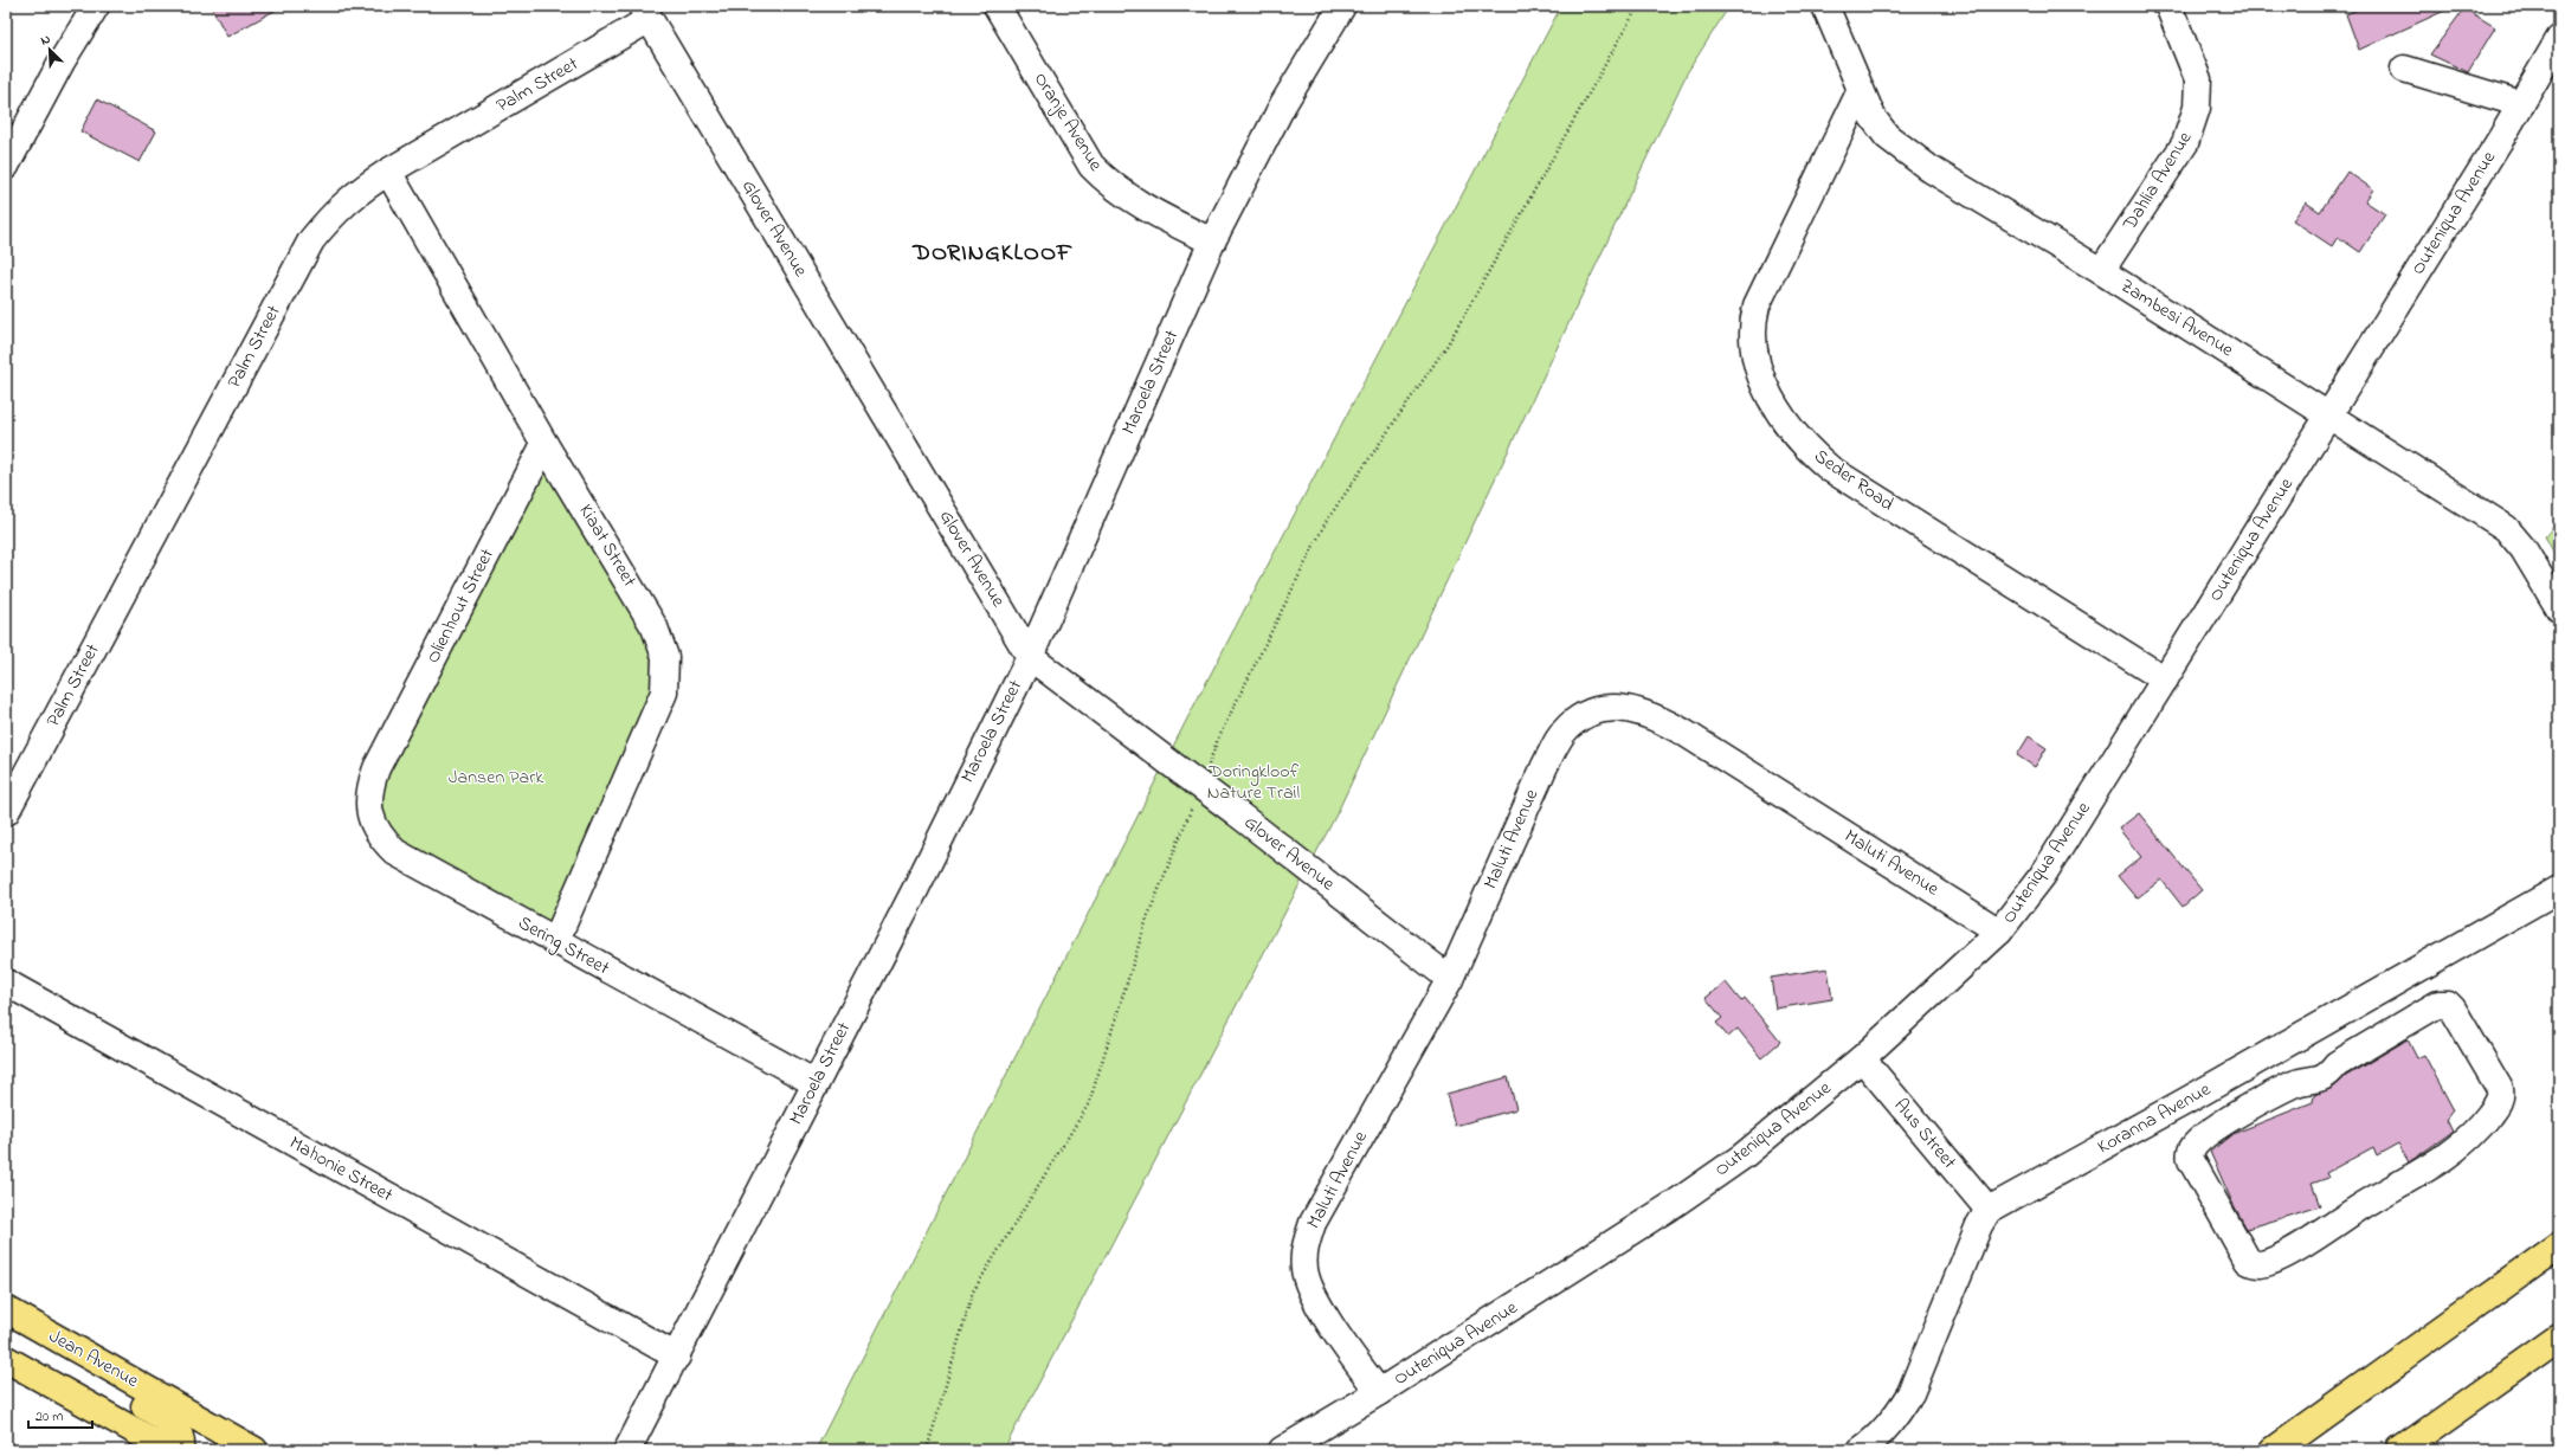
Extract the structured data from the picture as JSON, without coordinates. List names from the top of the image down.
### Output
{
  "streets": {
    "main road": ["Jean Avenue"],
    "street": [
      "Palm Street",
      "Oranje Avenue",
      "Dahlia Avenue",
      "Outeniqua Avenue",
      "Glover Avenue",
      "Zambesi Avenue",
      "Maroela Street",
      "Seder Road",
      "Kiaat Street",
      "Olienhout Street",
      "Maluti Avenue",
      "Sering Street",
      "Koranna Avenue",
      "Aus Street",
      "Mahonie Street"
    ]
  },
  "crossings": [
    ["Palm Street", "Glover Avenue"],
    ["Palm Street", "Kiaat Street"],
    ["Oranje Avenue", "Maroela Street"],
    ["Dahlia Avenue", "Zambesi Avenue"],
    ["Outeniqua Avenue", "Zambesi Avenue"],
    ["Outeniqua Avenue", "Seder Road"],
    ["Outeniqua Avenue", "Maluti Avenue"],
    ["Outeniqua Avenue", "Aus Street"],
    ["Glover Avenue", "Maroela Street"],
    ["Glover Avenue", "Maluti Avenue"],
    ["Zambesi Avenue", "Seder Road"],
    ["Maroela Street", "Sering Street"],
    ["Maroela Street", "Mahonie Street"],
    ["Kiaat Street", "Olienhout Street"],
    ["Kiaat Street", "Sering Street"],
    ["Olienhout Street", "Sering Street"],
    ["Koranna Avenue", "Aus Street"]
  ],
  "districts": ["DORINGKLOOF"],
  "parks": ["Doringkloof Nature Trail", "Jansen Park"],
  "scale_bar": "20 m",
  "north": "top left"
}
